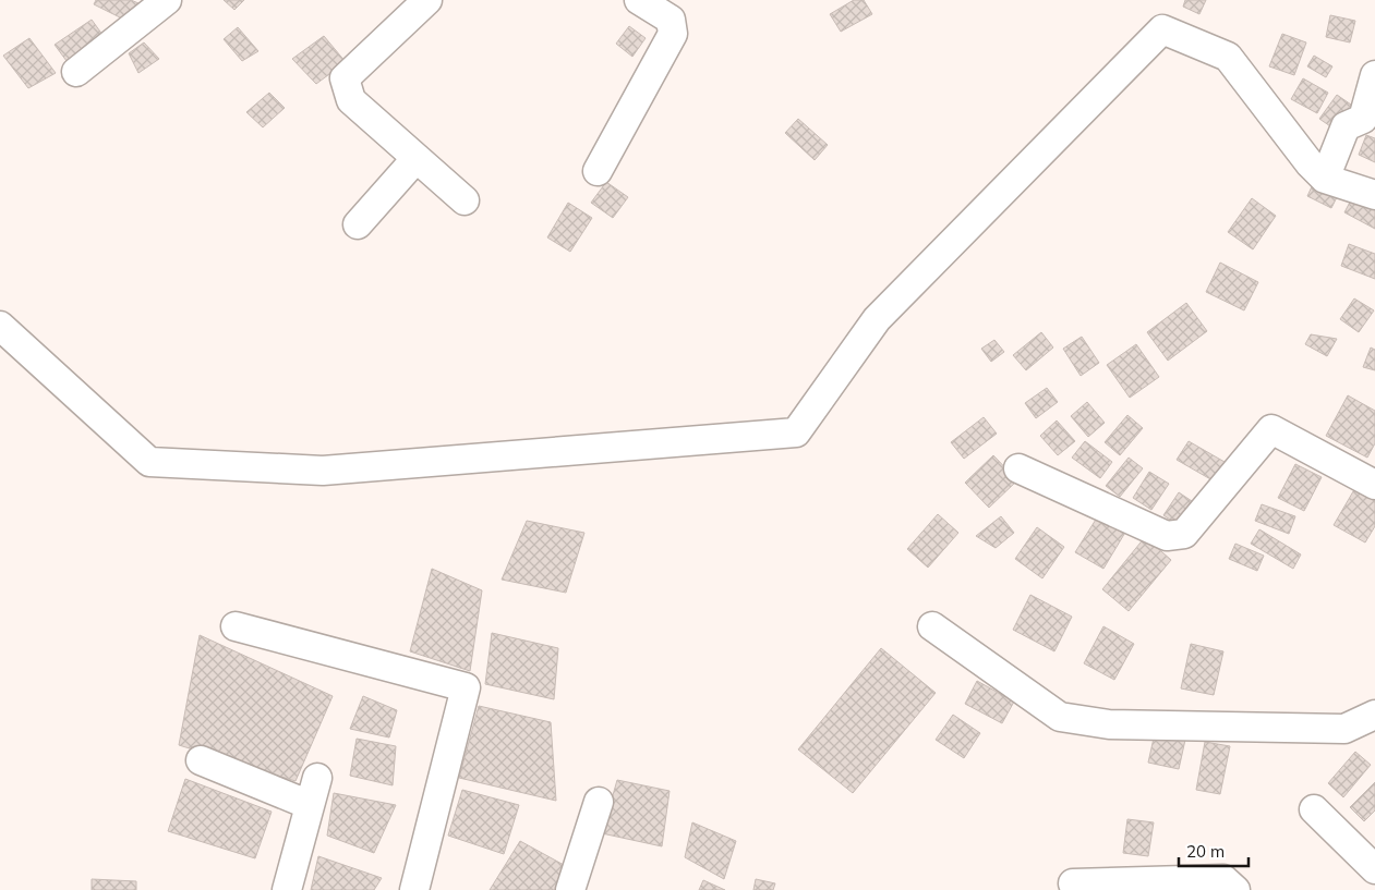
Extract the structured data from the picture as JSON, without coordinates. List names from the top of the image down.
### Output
{
  "scale_bar": "20 m"
}
